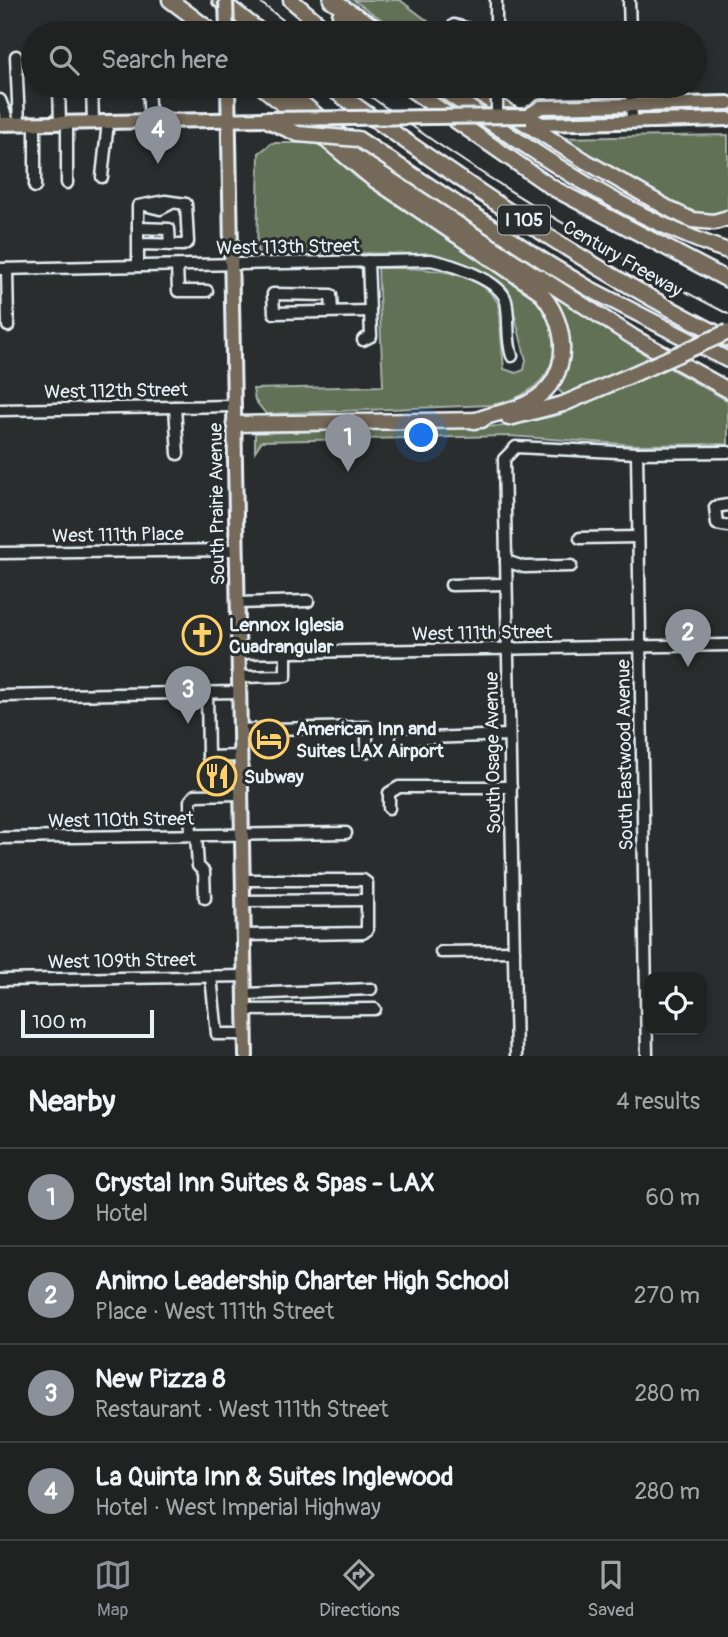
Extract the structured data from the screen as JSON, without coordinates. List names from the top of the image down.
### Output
{
  "streets": {
    "highway": ["I 105", "Century Freeway"],
    "main road": ["South Prairie Avenue"],
    "street": [
      "West 113th Street",
      "West 112th Street",
      "West 111th Place",
      "West 111th Street",
      "South Osage Avenue",
      "South Eastwood Avenue",
      "West 110th Street",
      "West 109th Street"
    ]
  },
  "crossings": [
    ["West 113th Street", "South Prairie Avenue"],
    ["West 112th Street", "South Prairie Avenue"],
    ["South Prairie Avenue", "West 111th Place"],
    ["South Prairie Avenue", "West 111th Street"],
    ["South Prairie Avenue", "West 110th Street"],
    ["South Prairie Avenue", "West 109th Street"],
    ["West 111th Street", "South Osage Avenue"],
    ["West 111th Street", "South Eastwood Avenue"],
    ["South Osage Avenue", "South Eastwood Avenue"]
  ],
  "places": {
    "church": ["Lennox Iglesia Cuadrangular"],
    "hotel": ["American Inn and Suites LAX Airport"],
    "restaurant": ["Subway"]
  },
  "scale_bar": "100 m",
  "page": {
    "search": "Search here",
    "pins": [
      "4",
      "1",
      "2",
      "3"
    ],
    "scale": "100 m",
    "heading": ["Nearby", "4 results"],
    "list": [
      {
        "mark": "1",
        "name": "Crystal Inn Suites & Spas - LAX",
        "note": "Hotel",
        "value": "60 m"
      },
      {
        "mark": "2",
        "name": "Animo Leadership Charter High School",
        "note": "Place · West 111th Street",
        "value": "270 m"
      },
      {
        "mark": "3",
        "name": "New Pizza 8",
        "note": "Restaurant · West 111th Street",
        "value": "280 m"
      },
      {
        "mark": "4",
        "name": "La Quinta Inn & Suites Inglewood",
        "note": "Hotel · West Imperial Highway",
        "value": "280 m"
      }
    ],
    "nav": ["Map", "Directions", "Saved"]
  }
}
